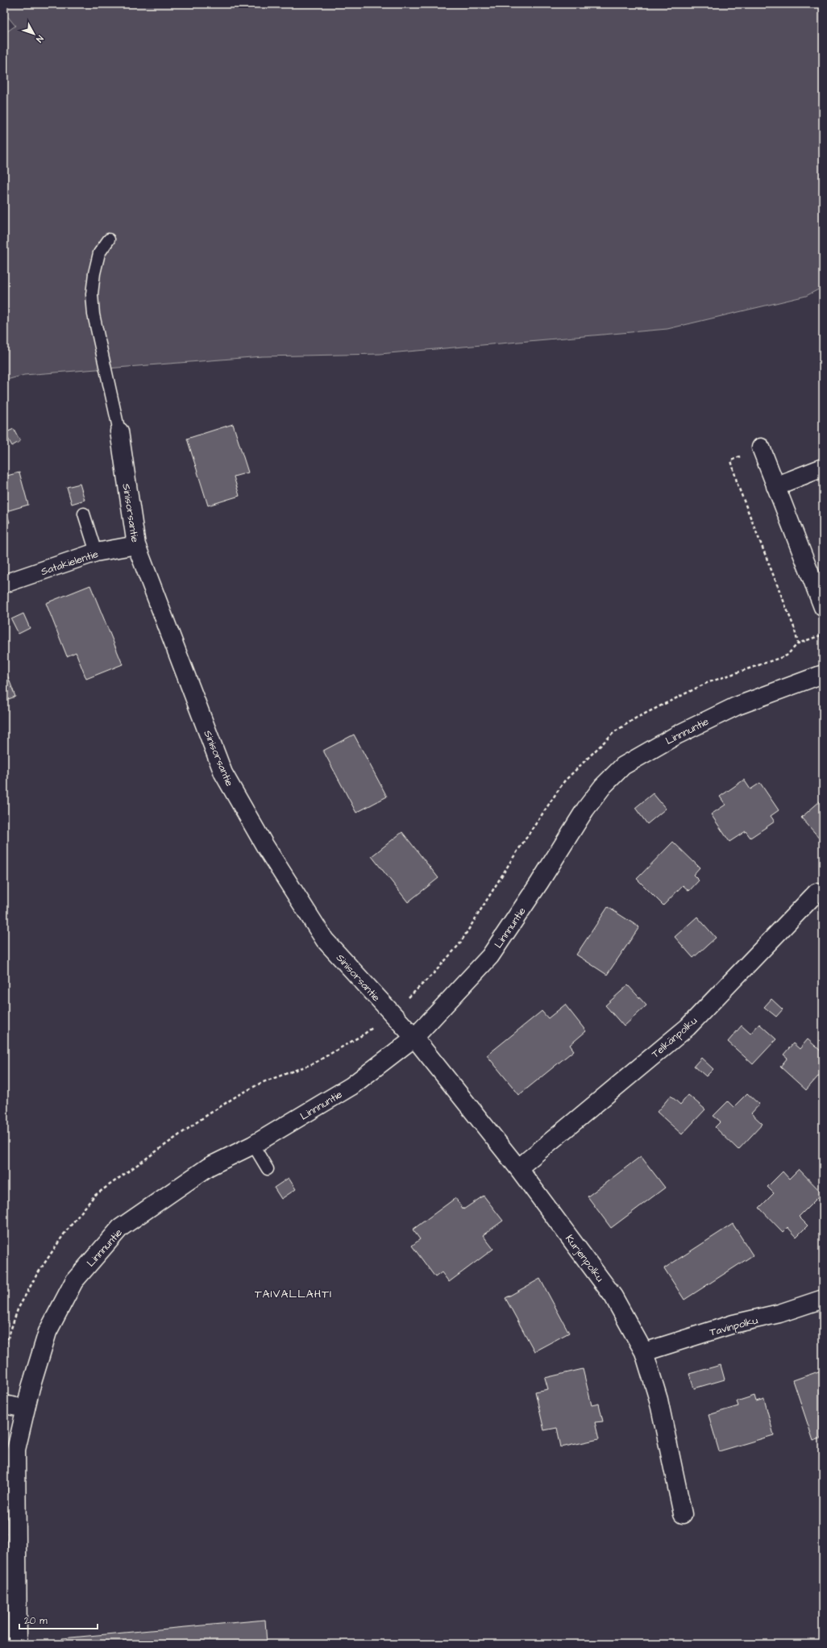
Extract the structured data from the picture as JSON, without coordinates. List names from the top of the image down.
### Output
{
  "streets": {
    "street": [
      "Sinisorsantie",
      "Satakielentie",
      "Linnnuntie",
      "Telkänpolku",
      "Kurjenpolku",
      "Tavinpolku"
    ]
  },
  "crossings": [
    ["Sinisorsantie", "Satakielentie"],
    ["Sinisorsantie", "Linnnuntie"],
    ["Sinisorsantie", "Kurjenpolku"],
    ["Linnnuntie", "Kurjenpolku"],
    ["Telkänpolku", "Kurjenpolku"],
    ["Kurjenpolku", "Tavinpolku"]
  ],
  "districts": ["TAIVALLAHTI"],
  "scale_bar": "20 m",
  "north": "bottom right"
}
